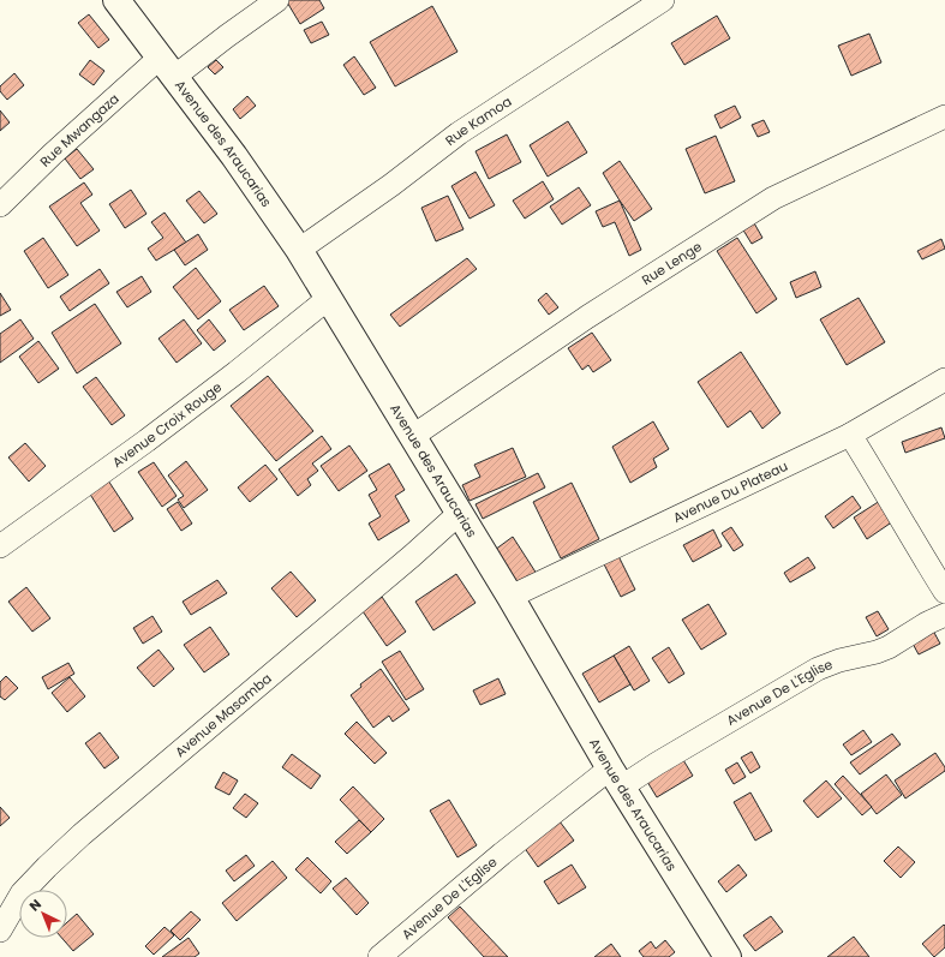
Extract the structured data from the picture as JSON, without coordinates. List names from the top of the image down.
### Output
{
  "streets": {
    "street": [
      "Rue Kamoa",
      "Rue Mwangaza",
      "Avenue des Araucarias",
      "Rue Lenge",
      "Avenue Croix Rouge",
      "Avenue Du Plateau",
      "Avenue De L'Eglise",
      "Avenue Masamba"
    ]
  },
  "crossings": [
    ["Rue Kamoa", "Avenue des Araucarias"],
    ["Rue Mwangaza", "Avenue des Araucarias"],
    ["Avenue des Araucarias", "Rue Lenge"],
    ["Avenue des Araucarias", "Avenue Croix Rouge"],
    ["Avenue des Araucarias", "Avenue Du Plateau"],
    ["Avenue des Araucarias", "Avenue De L'Eglise"],
    ["Avenue des Araucarias", "Avenue Masamba"]
  ],
  "north": "top left"
}
